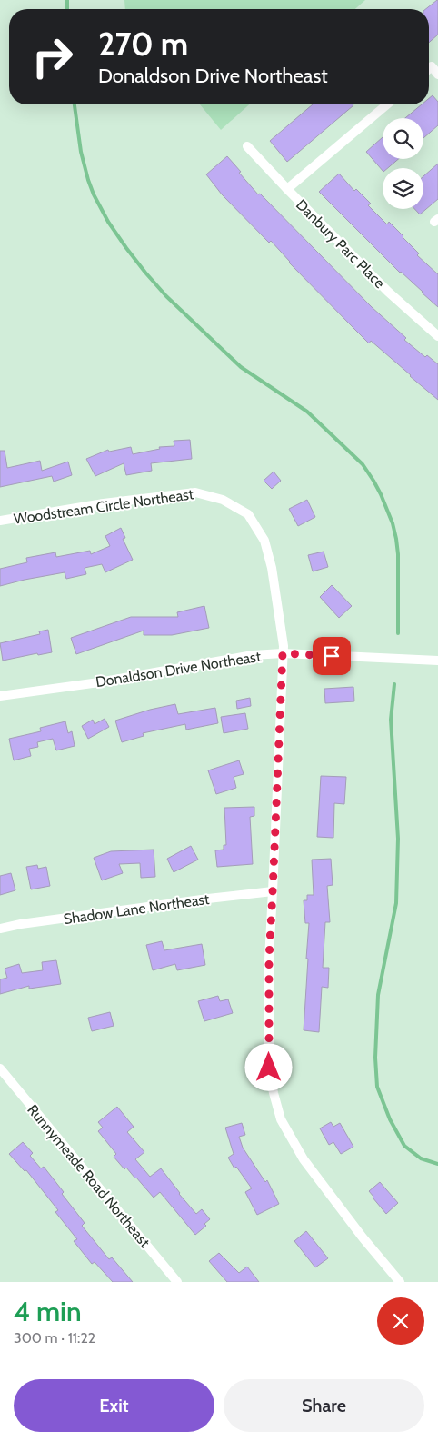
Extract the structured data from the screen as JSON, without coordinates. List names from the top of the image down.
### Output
{
  "streets": {
    "street": [
      "Danbury Parc Place",
      "Woodstream Circle Northeast",
      "Donaldson Drive Northeast",
      "Shadow Lane Northeast",
      "Runnymeade Road Northeast"
    ]
  },
  "crossings": [
    ["Woodstream Circle Northeast", "Donaldson Drive Northeast"],
    ["Woodstream Circle Northeast", "Shadow Lane Northeast"]
  ],
  "page": {
    "turn": ["270 m", "Donaldson Drive Northeast"],
    "heading": ["4 min", "300 m · 11:22"],
    "buttons": ["Exit", "Share"]
  }
}
